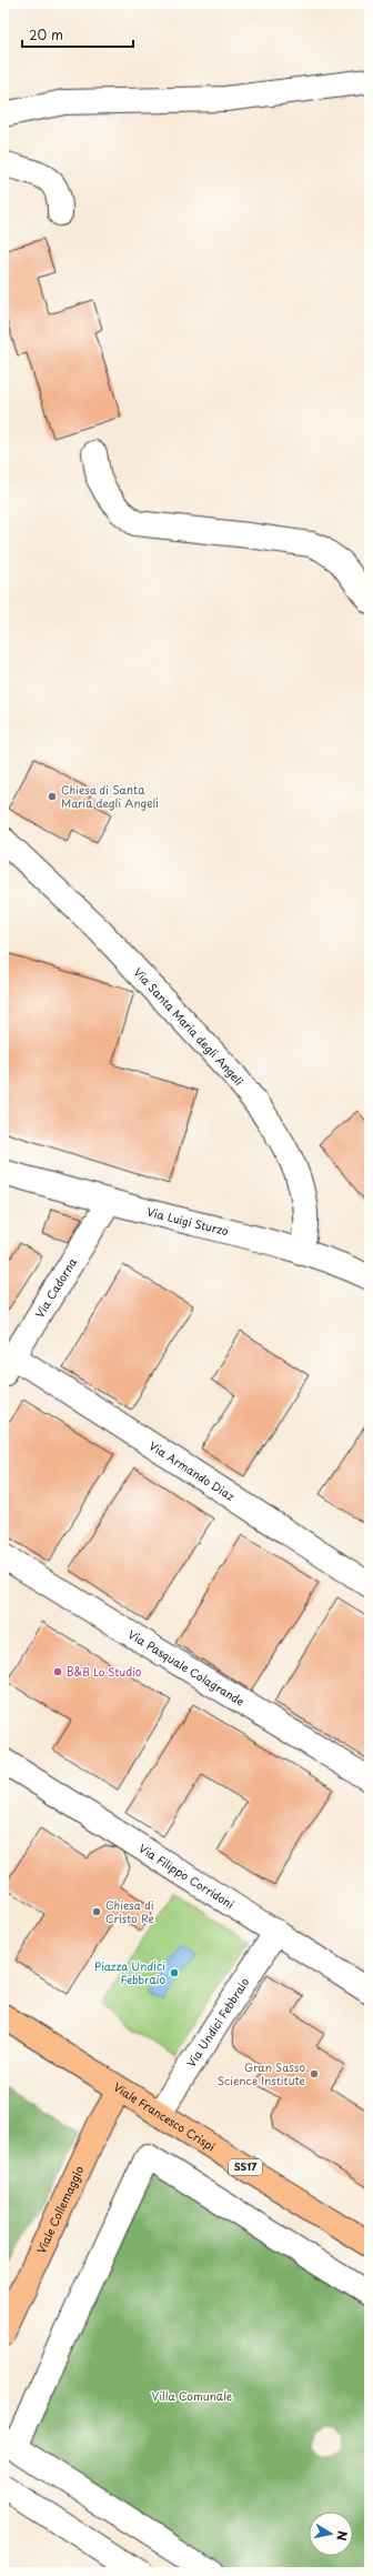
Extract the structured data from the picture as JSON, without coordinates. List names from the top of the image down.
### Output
{
  "streets": {
    "main road": ["Viale Francesco Crispi", "SS17", "Viale Collemaggio"],
    "street": [
      "Via Santa Maria degli Angeli",
      "Via Luigi Sturzo",
      "Via Cadorna",
      "Via Armando Diaz",
      "Via Pasquale Colagrande",
      "Via Filippo Corridoni",
      "Via Undici Febbraio"
    ]
  },
  "crossings": [
    ["Via Santa Maria degli Angeli", "Via Luigi Sturzo"],
    ["Via Luigi Sturzo", "Via Cadorna"],
    ["Via Cadorna", "Via Armando Diaz"],
    ["Via Filippo Corridoni", "Via Undici Febbraio"],
    ["Via Undici Febbraio", "Viale Francesco Crispi"],
    ["Viale Francesco Crispi", "Viale Collemaggio"]
  ],
  "parks": ["Villa Comunale"],
  "places": [
    "Chiesa di Santa Maria degli Angeli",
    "B&B Lo Studio",
    "Chiesa di Cristo Re",
    "Piazza Undici Febbraio",
    "Gran Sasso Science Institute"
  ],
  "scale_bar": "20 m",
  "north": "right"
}
